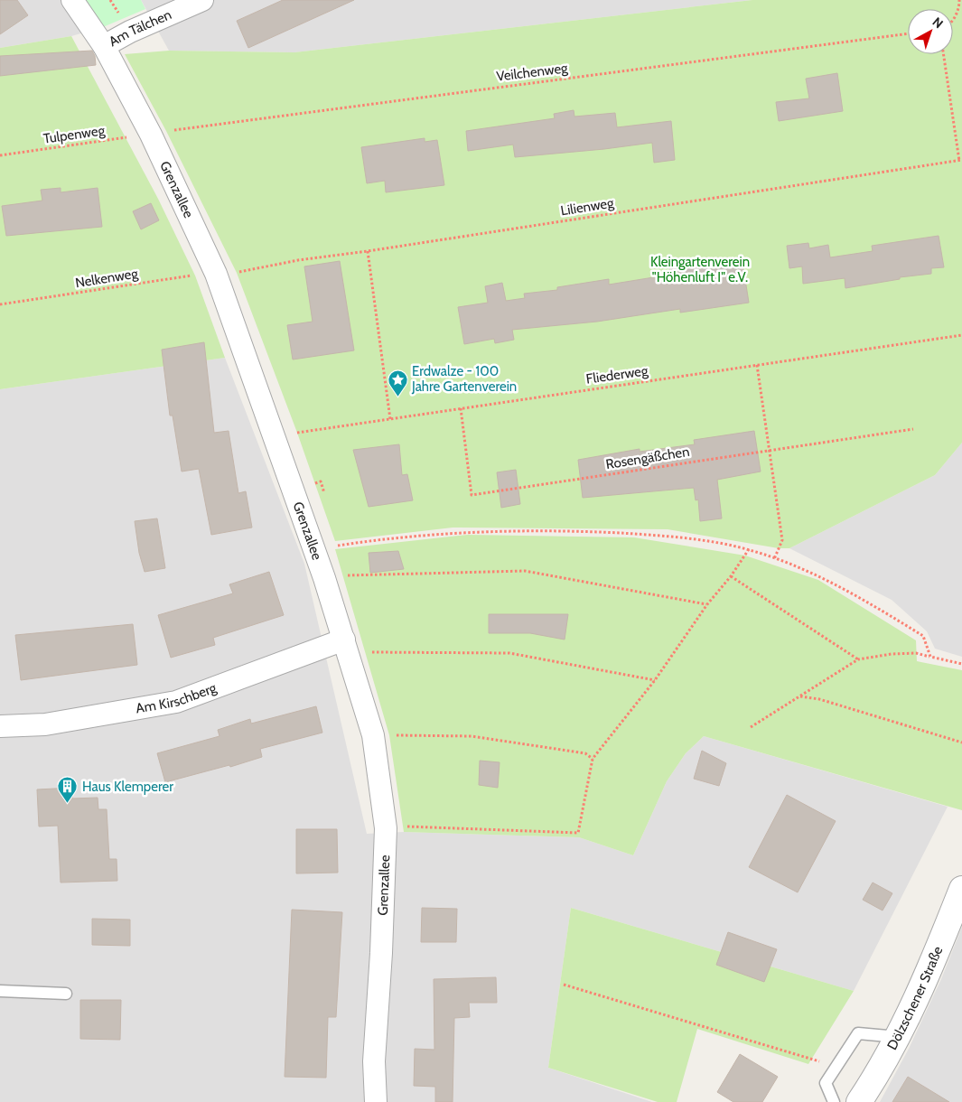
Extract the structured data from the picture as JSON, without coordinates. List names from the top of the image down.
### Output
{
  "streets": {
    "street": [
      "Am Tälchen",
      "Grenzallee",
      "Am Kirschberg",
      "Dölzschener Straße"
    ],
    "path": [
      "Veilchenweg",
      "Tulpenweg",
      "Lilienweg",
      "Nelkenweg",
      "Fliederweg",
      "Rosengäßchen"
    ]
  },
  "crossings": [
    ["Am Tälchen", "Grenzallee"],
    ["Veilchenweg", "Tulpenweg"],
    ["Veilchenweg", "Grenzallee"],
    ["Tulpenweg", "Grenzallee"],
    ["Grenzallee", "Lilienweg"],
    ["Grenzallee", "Nelkenweg"],
    ["Grenzallee", "Fliederweg"],
    ["Grenzallee", "Am Kirschberg"],
    ["Lilienweg", "Nelkenweg"],
    ["Fliederweg", "Rosengäßchen"]
  ],
  "parks": ["Kleingartenverein \"Höhenluft I\" e.V."],
  "places": {
    "place": ["Erdwalze - 100 Jahre Gartenverein"],
    "building": ["Haus Klemperer"]
  },
  "north": "top right"
}
